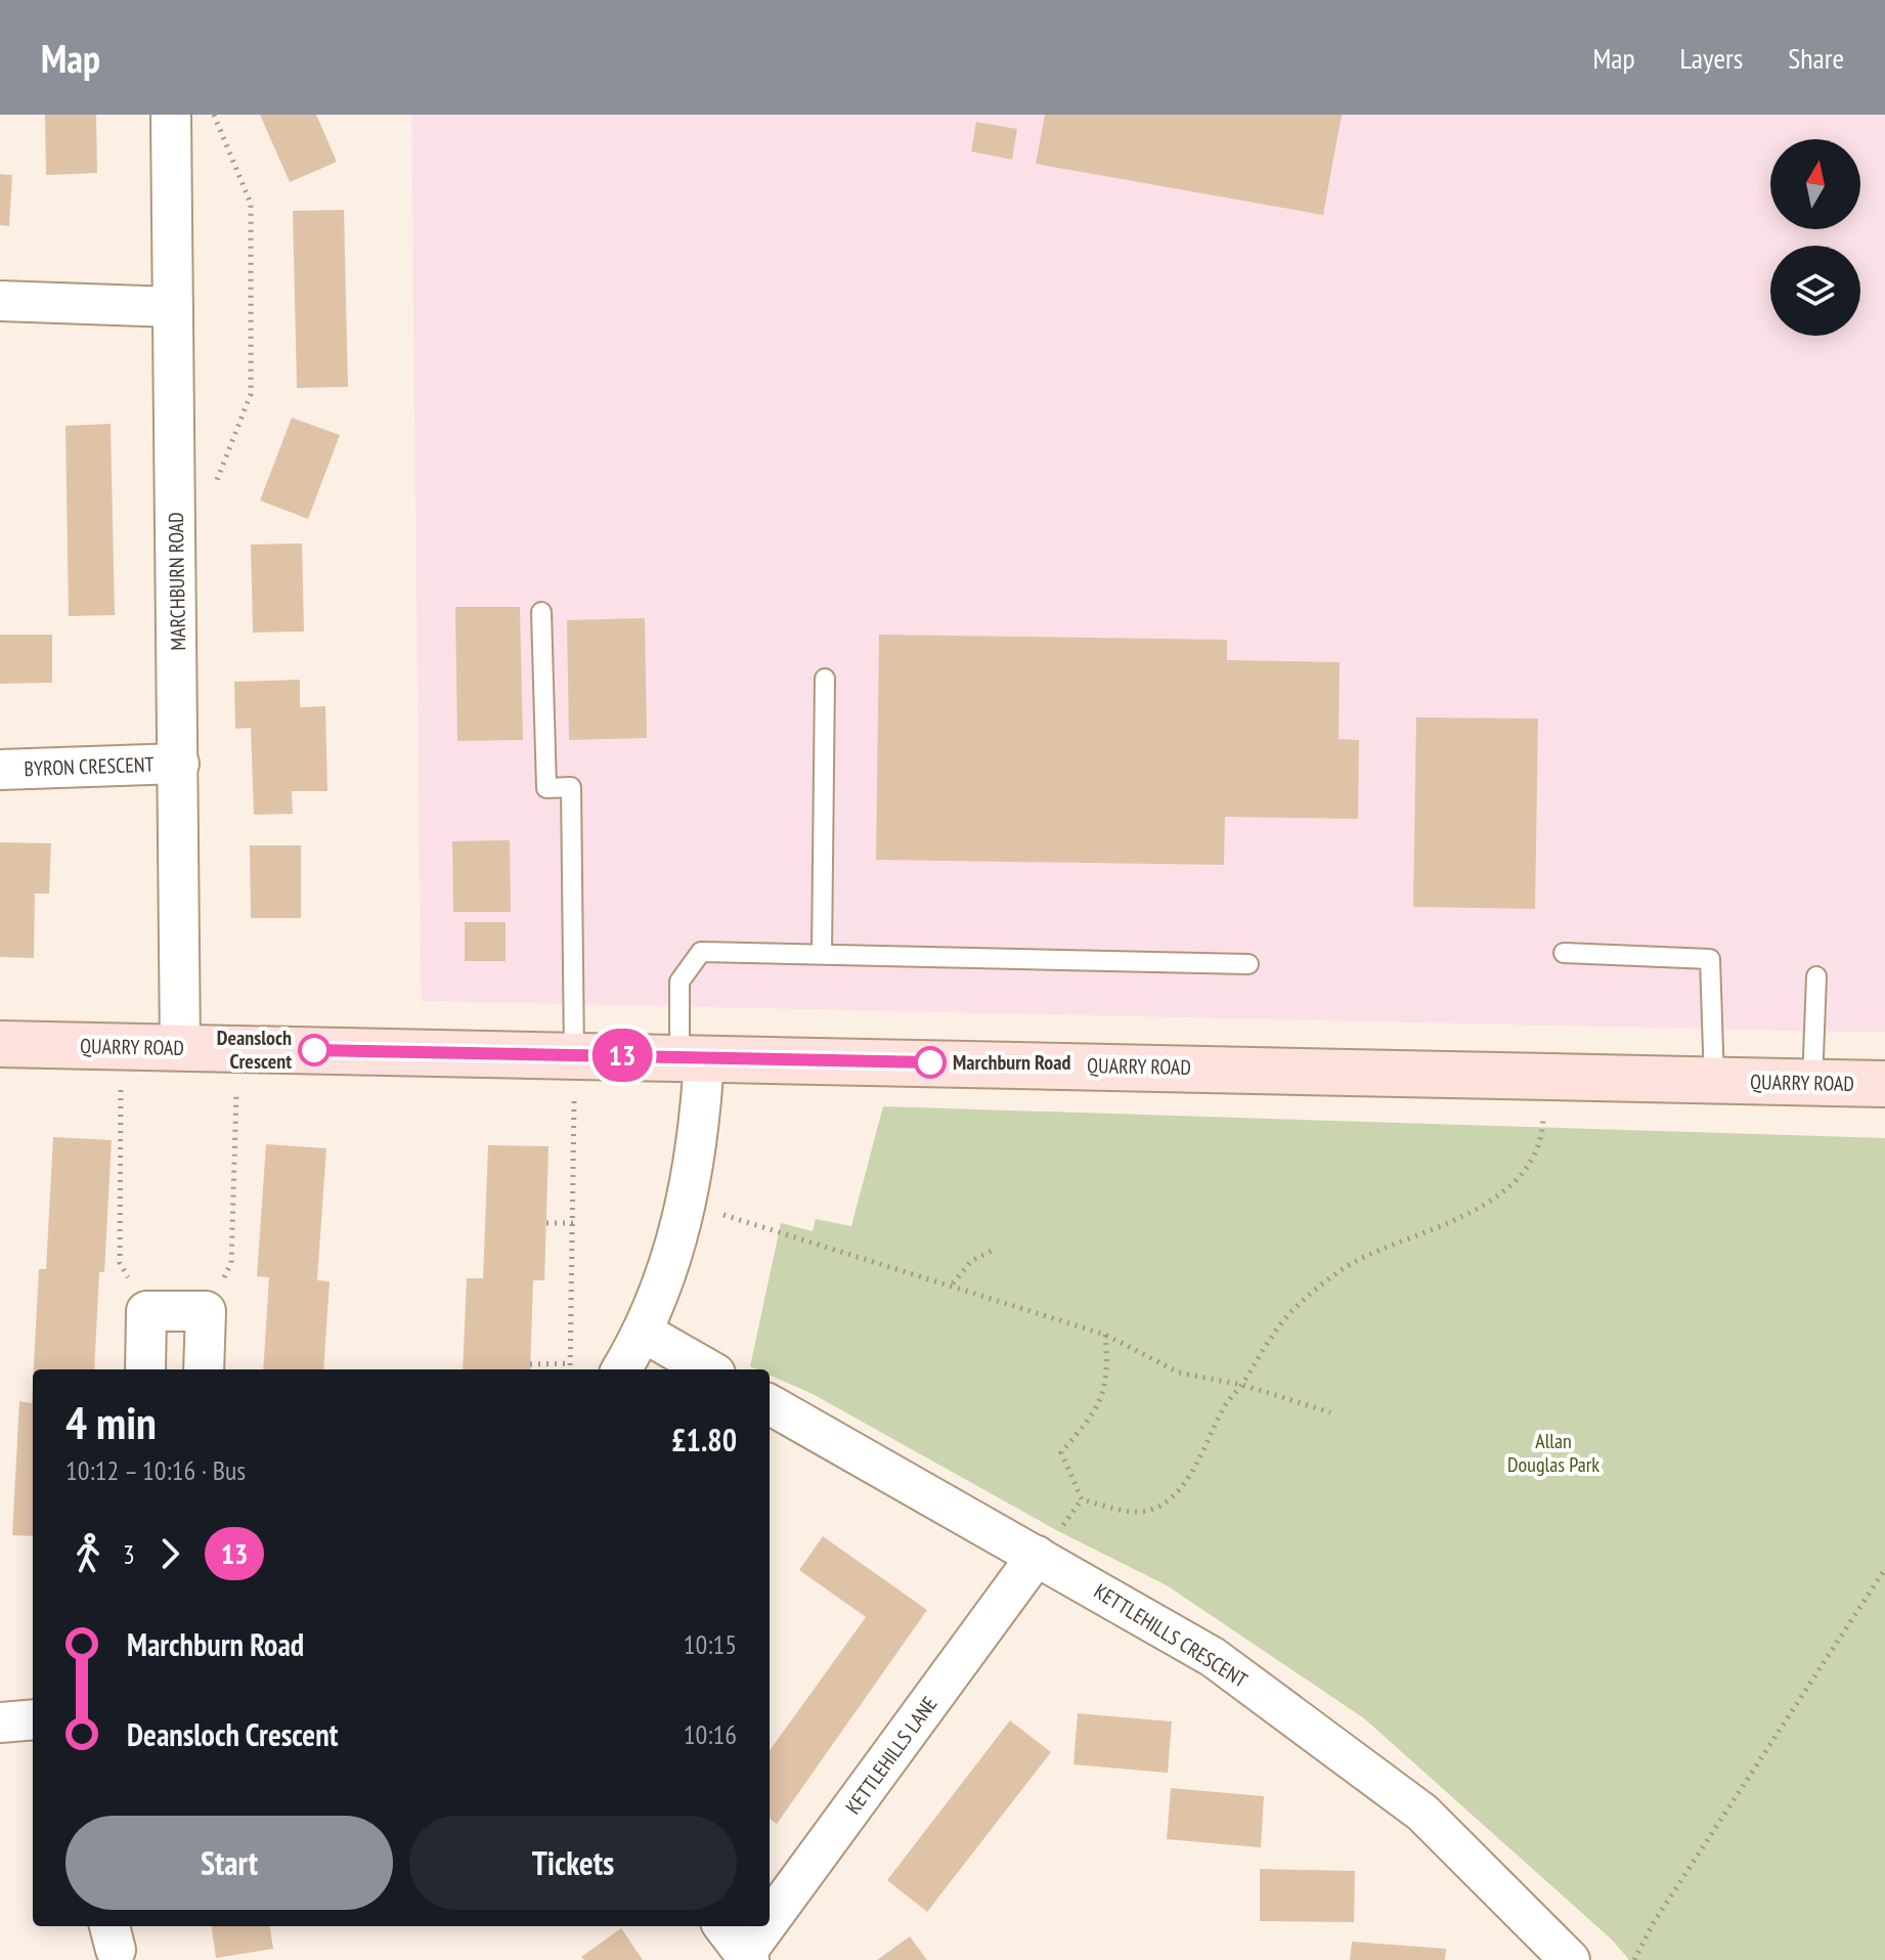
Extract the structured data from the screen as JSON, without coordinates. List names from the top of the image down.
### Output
{
  "streets": {
    "street": [
      "MARCHBURN ROAD",
      "BYRON CRESCENT",
      "QUARRY ROAD",
      "KETTLEHILLS CRESCENT",
      "KETTLEHILLS LANE"
    ]
  },
  "crossings": [
    ["MARCHBURN ROAD", "BYRON CRESCENT"],
    ["MARCHBURN ROAD", "QUARRY ROAD"],
    ["KETTLEHILLS CRESCENT", "KETTLEHILLS LANE"]
  ],
  "parks": ["Allan Douglas Park"],
  "places": ["Deansloch Crescent", "Marchburn Road"],
  "lines": ["bus line 13"],
  "north": "top",
  "page": {
    "header": "Map",
    "nav": ["Map", "Layers", "Share"],
    "on_map": "13",
    "heading": ["4 min", "10:12 – 10:16 · Bus", "£1.80"],
    "legs": ["3", "13"],
    "list": [
      {
        "name": "Marchburn Road",
        "value": "10:15"
      },
      {
        "name": "Deansloch Crescent",
        "value": "10:16"
      }
    ],
    "buttons": ["Start", "Tickets"]
  }
}
